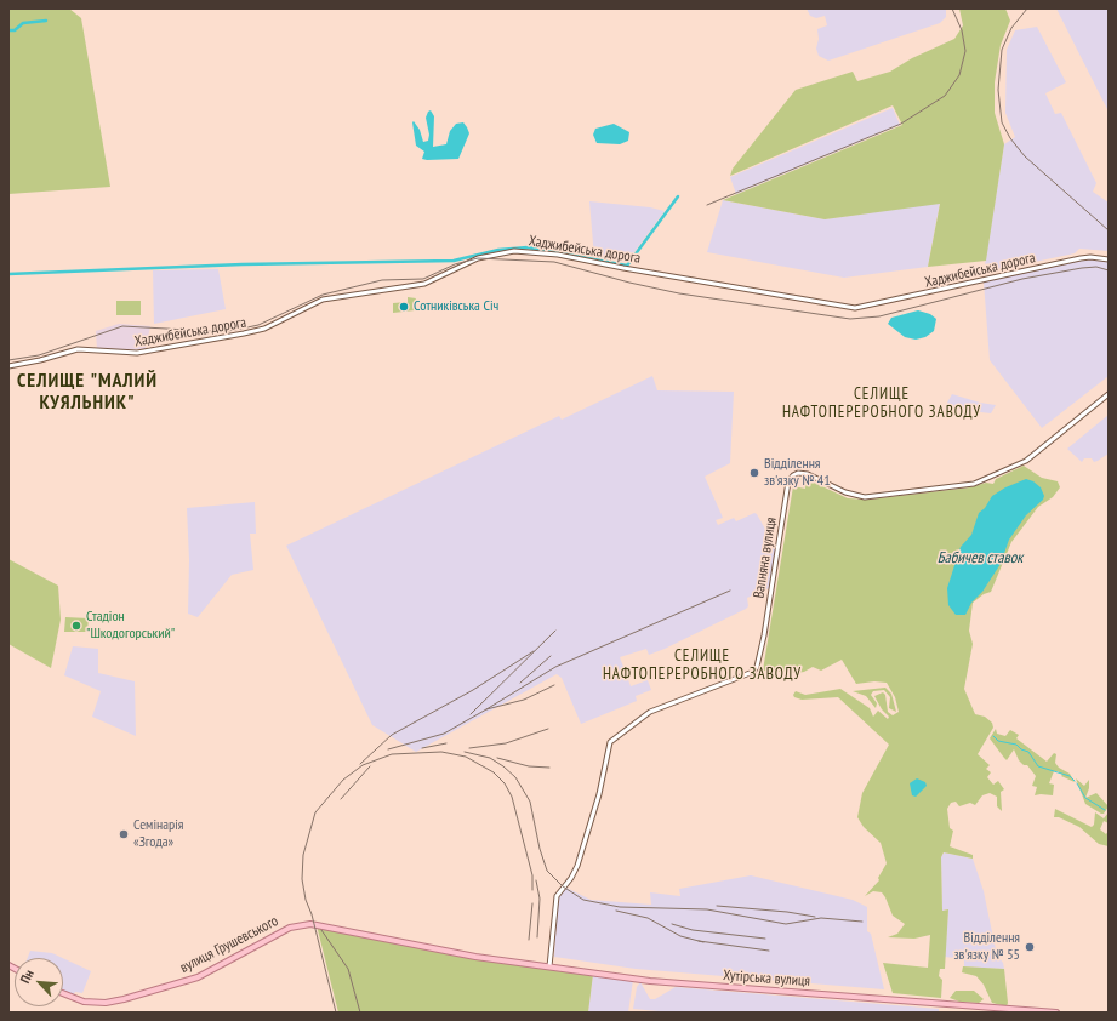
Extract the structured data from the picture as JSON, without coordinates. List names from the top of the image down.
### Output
{
  "streets": {
    "main road": ["вулиця Грушевського", "Хутірська вулиця"],
    "street": ["Хаджибейська дорога", "Вапняна вулиця"]
  },
  "crossings": [
    ["Вапняна вулиця", "Хутірська вулиця"],
    ["вулиця Грушевського", "Хутірська вулиця"]
  ],
  "districts": ["СЕЛИЩЕ \"МАЛИЙ КУЯЛЬНИК\"", "СЕЛИЩЕ НАФТОПЕРЕРОБНОГО ЗАВОДУ", "СЕЛИЩЕ НАФТОПЕРЕРОБНОГО ЗАВОДУ"],
  "water": ["Бабичев ставок"],
  "places": [
    "Сотниківська Січ",
    "Відділення зв'язку № 41",
    "Стадіон \"Шкодогорський\"",
    "Семінарія «Згода»",
    "Відділення зв'язку № 55"
  ],
  "north": "top left"
}
